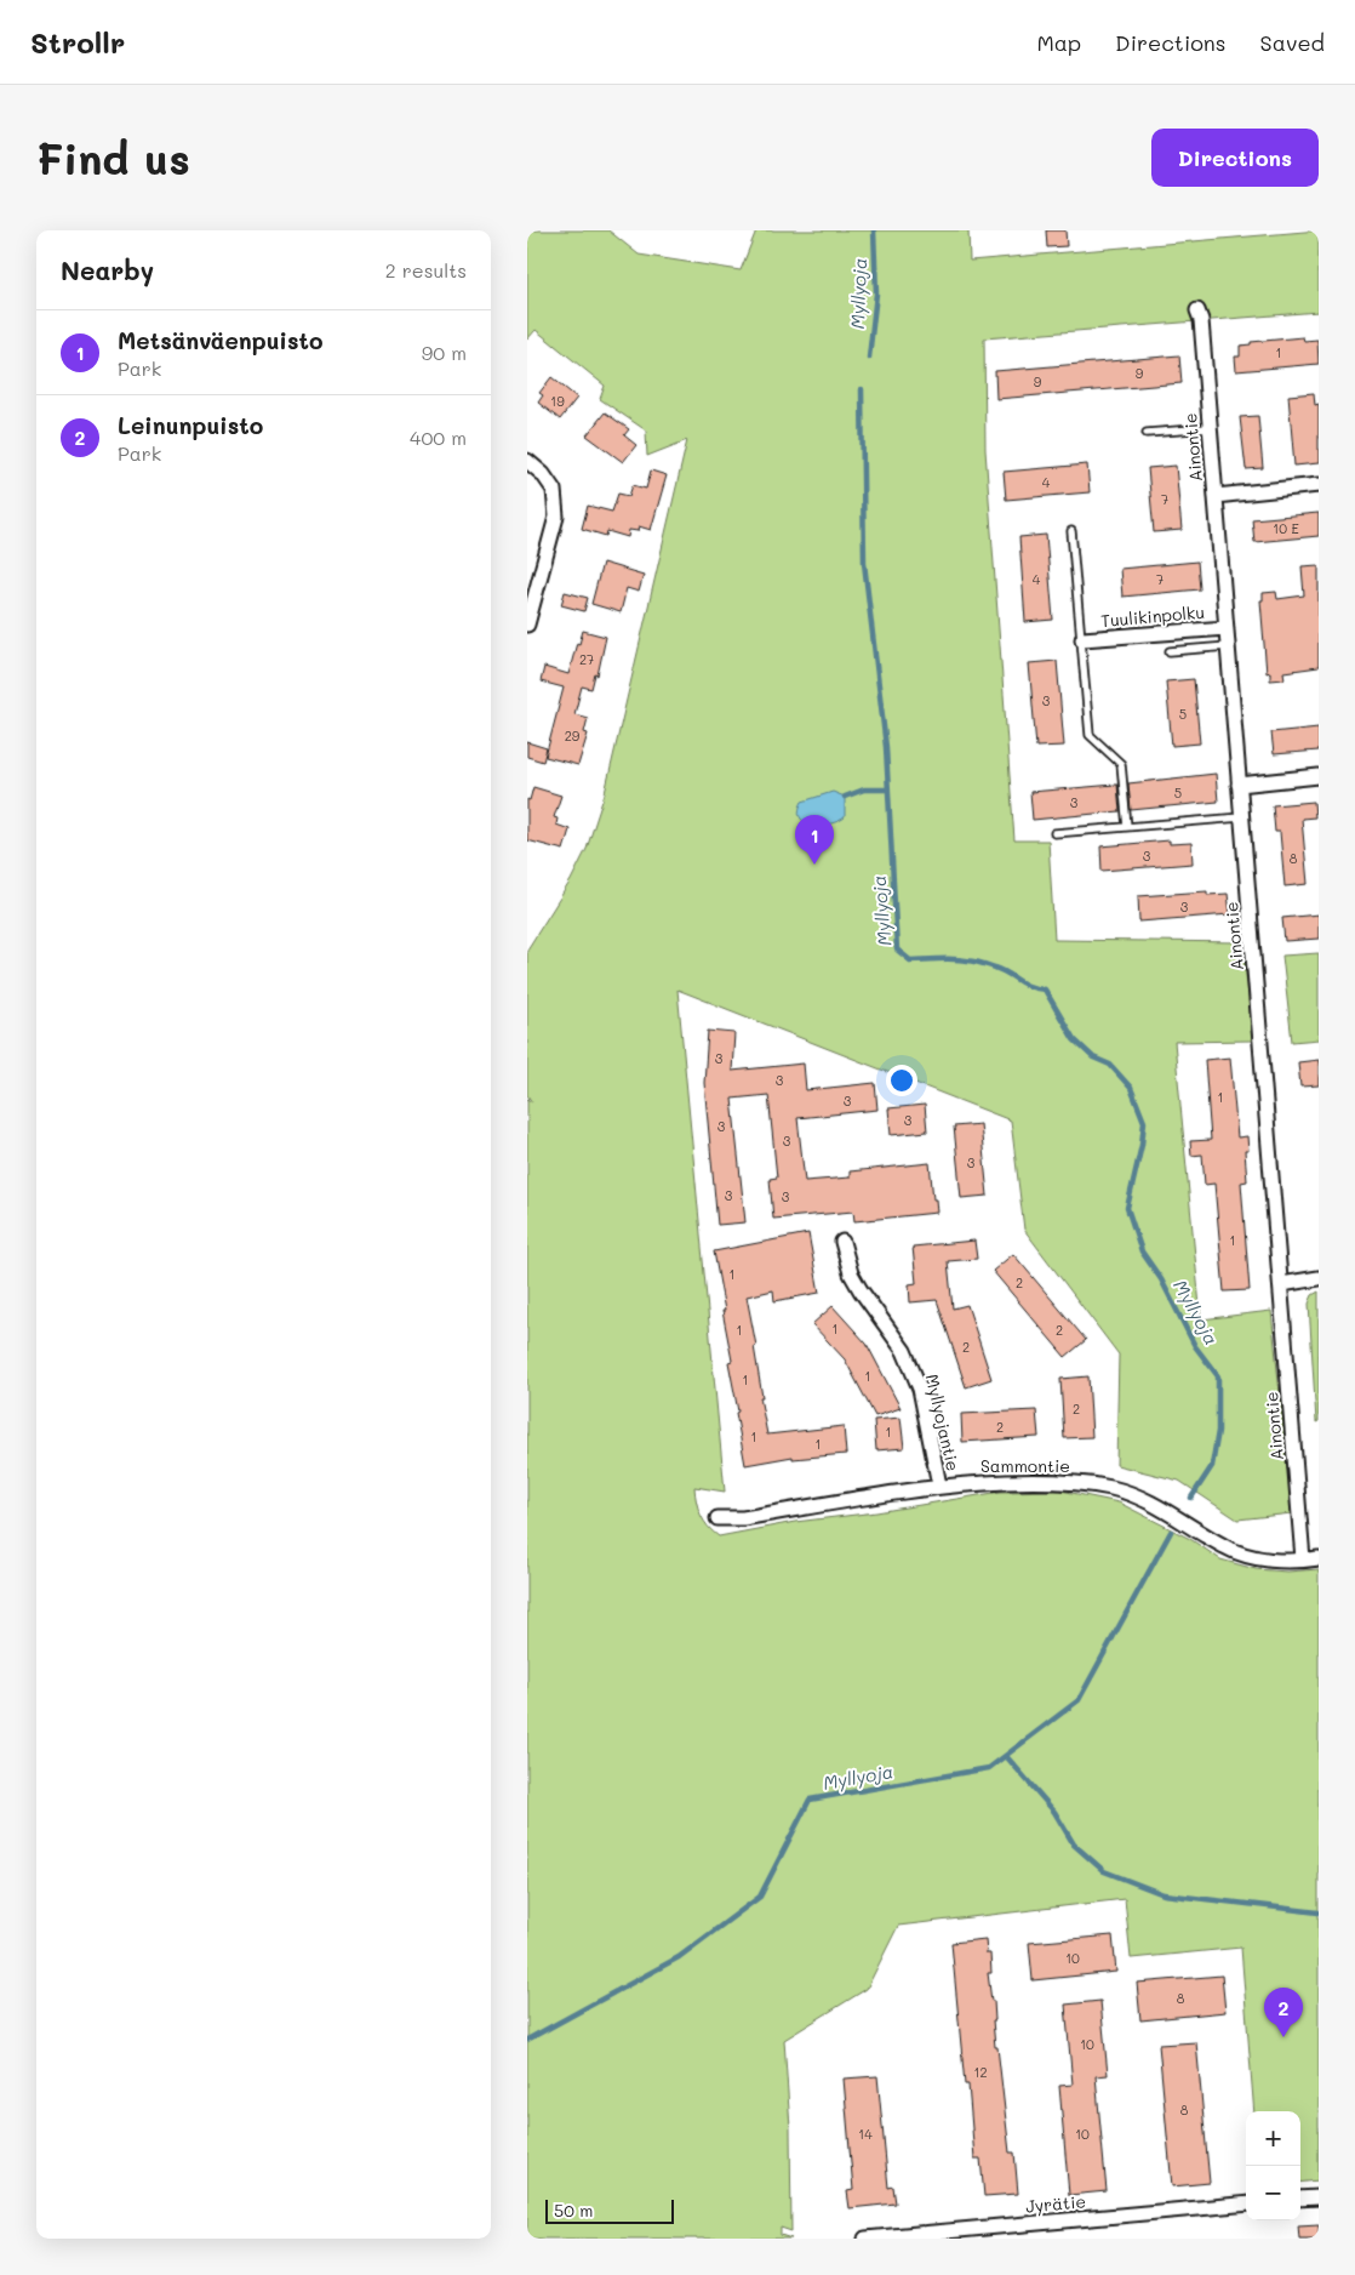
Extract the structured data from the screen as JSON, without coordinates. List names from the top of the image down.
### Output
{
  "streets": {
    "street": [
      "Ainontie",
      "Tuulikinpolku",
      "Myllyojantie",
      "Sammontie",
      "Jyrätie"
    ]
  },
  "crossings": [
    ["Ainontie", "Tuulikinpolku"],
    ["Ainontie", "Sammontie"],
    ["Myllyojantie", "Sammontie"]
  ],
  "water": ["Myllyoja"],
  "house_numbers": [
    "1",
    "9",
    "9",
    "19",
    "4",
    "7",
    "10 E",
    "4",
    "7",
    "27",
    "3",
    "5",
    "29",
    "5",
    "3",
    "3",
    "8",
    "3",
    "3",
    "3",
    "1",
    "3",
    "3",
    "3",
    "3",
    "3",
    "3",
    "3",
    "1",
    "1",
    "2",
    "1",
    "1",
    "2",
    "2",
    "1",
    "1",
    "2",
    "2",
    "1",
    "1",
    "1",
    "10",
    "8",
    "10",
    "12",
    "8",
    "14",
    "10"
  ],
  "scale_bar": "50 m",
  "page": {
    "header": "Strollr",
    "nav": ["Map", "Directions", "Saved"],
    "buttons": "Directions",
    "title": "Find us",
    "heading": ["Nearby", "2 results"],
    "list": [
      {
        "mark": "1",
        "name": "Metsänväenpuisto",
        "note": "Park",
        "value": "90 m"
      },
      {
        "mark": "2",
        "name": "Leinunpuisto",
        "note": "Park",
        "value": "400 m"
      }
    ],
    "pins": ["1", "2"],
    "map_buttons": ["+", "−"],
    "scale": "50 m"
  }
}
